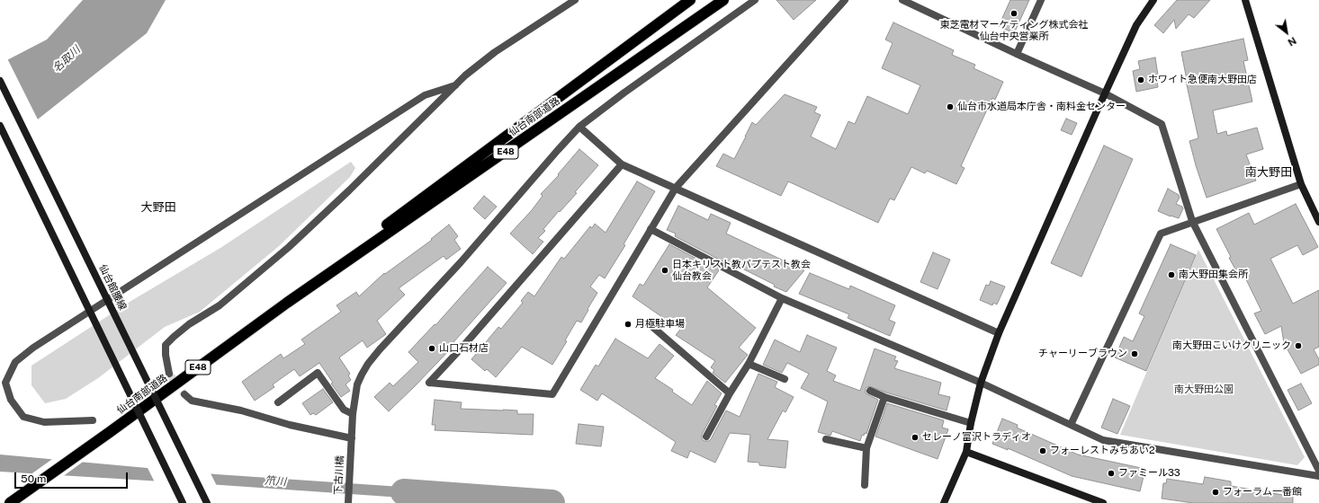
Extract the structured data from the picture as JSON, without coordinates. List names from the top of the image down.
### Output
{
  "streets": {
    "highway": ["仙台南部道路", "E48"],
    "street": ["仙台館腰線", "下古川橋"]
  },
  "districts": ["南大野田", "大野田"],
  "water": ["名取川", "笊川"],
  "parks": ["南大野田公園"],
  "places": [
    "東芝電材マーケティング株式会社 仙台中央営業所",
    "ホワイト急便南大野田店",
    "仙台市水道局本庁舎・南料金センター",
    "日本キリスト教バプテスト教会 仙台教会",
    "南大野田集会所",
    "月極駐車場",
    "南大野田こいけクリニック",
    "山口石材店",
    "チャーリーブラウン",
    "セレーノ富沢トラディオ",
    "フォーレストみちあい2",
    "ファミール33",
    "フォーラム一番館"
  ],
  "scale_bar": "50 m",
  "north": "bottom right"
}
